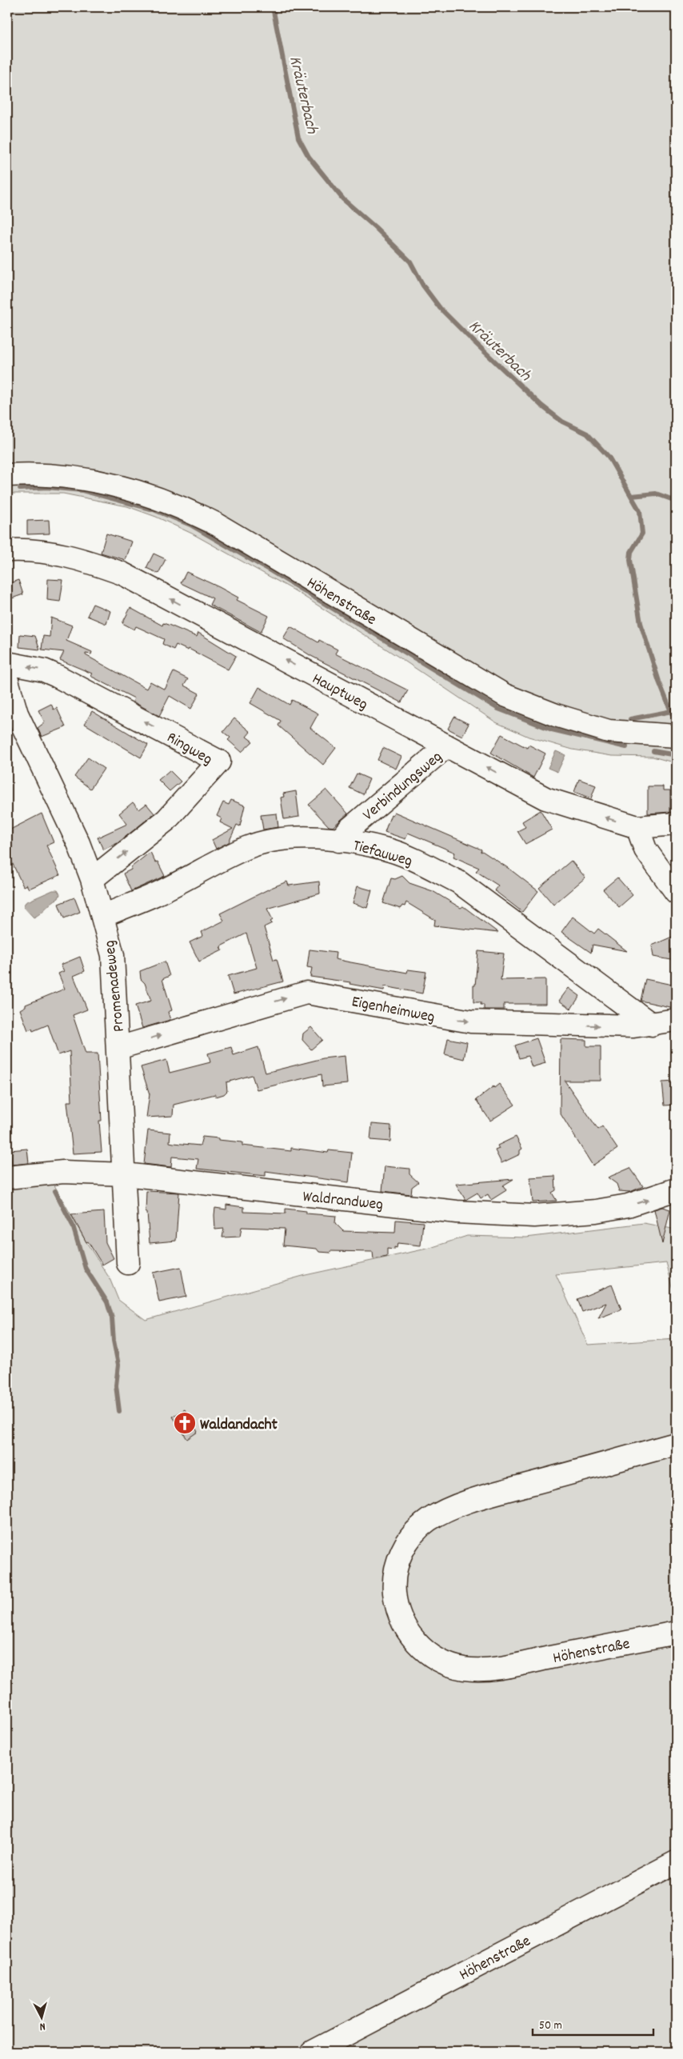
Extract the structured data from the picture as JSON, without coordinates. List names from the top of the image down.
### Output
{
  "streets": {
    "street": [
      "Höhenstraße",
      "Hauptweg",
      "Ringweg",
      "Verbindungsweg",
      "Tiefauweg",
      "Promenadeweg",
      "Eigenheimweg",
      "Waldrandweg"
    ]
  },
  "crossings": [
    ["Hauptweg", "Verbindungsweg"],
    ["Ringweg", "Promenadeweg"],
    ["Verbindungsweg", "Tiefauweg"],
    ["Tiefauweg", "Promenadeweg"],
    ["Tiefauweg", "Eigenheimweg"],
    ["Promenadeweg", "Eigenheimweg"],
    ["Promenadeweg", "Waldrandweg"]
  ],
  "one_way": ["Hauptweg", "Eigenheimweg", "Waldrandweg"],
  "water": ["Kräuterbach"],
  "places": {
    "church": ["Waldandacht"]
  },
  "scale_bar": "50 m",
  "north": "bottom"
}
